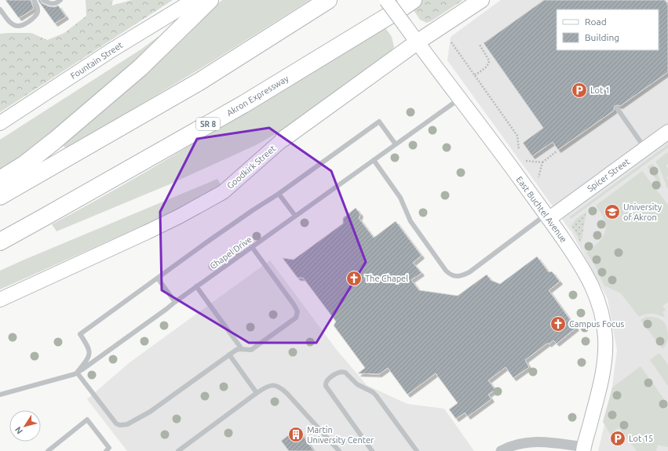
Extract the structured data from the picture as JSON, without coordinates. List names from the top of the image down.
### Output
{
  "streets": {
    "highway": ["Akron Expressway", "SR 8"],
    "main road": ["Goodkirk Street"],
    "street": ["Fountain Street", "Spicer Street", "East Buchtel Avenue"],
    "lane": ["Chapel Drive"]
  },
  "crossings": [
    ["Goodkirk Street", "East Buchtel Avenue"],
    ["Spicer Street", "East Buchtel Avenue"],
    ["East Buchtel Avenue", "Chapel Drive"]
  ],
  "places": {
    "parking": ["Lot 1", "Lot 15"],
    "school or university": ["University of Akron"],
    "church": ["The Chapel", "Campus Focus"],
    "building": ["Martin University Center"]
  },
  "legend": ["Road", "Building"],
  "north": "bottom left"
}
